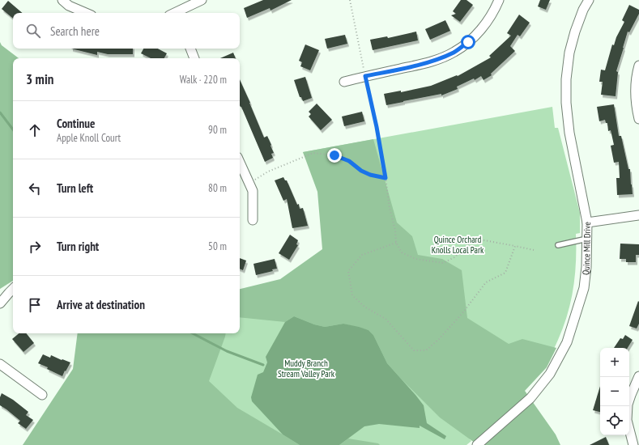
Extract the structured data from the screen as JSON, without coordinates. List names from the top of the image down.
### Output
{
  "streets": {
    "street": ["Quince Mill Drive"]
  },
  "parks": ["Quince Orchard Knolls Local Park", "Muddy Branch Stream Valley Park"],
  "page": {
    "search": "Search here",
    "heading": ["3 min", "Walk · 220 m"],
    "list": [
      ["Continue", "Apple Knoll Court", "90 m"],
      ["Turn left", "80 m"],
      ["Turn right", "50 m"],
      "Arrive at destination"
    ],
    "map_buttons": ["+", "−"]
  }
}
